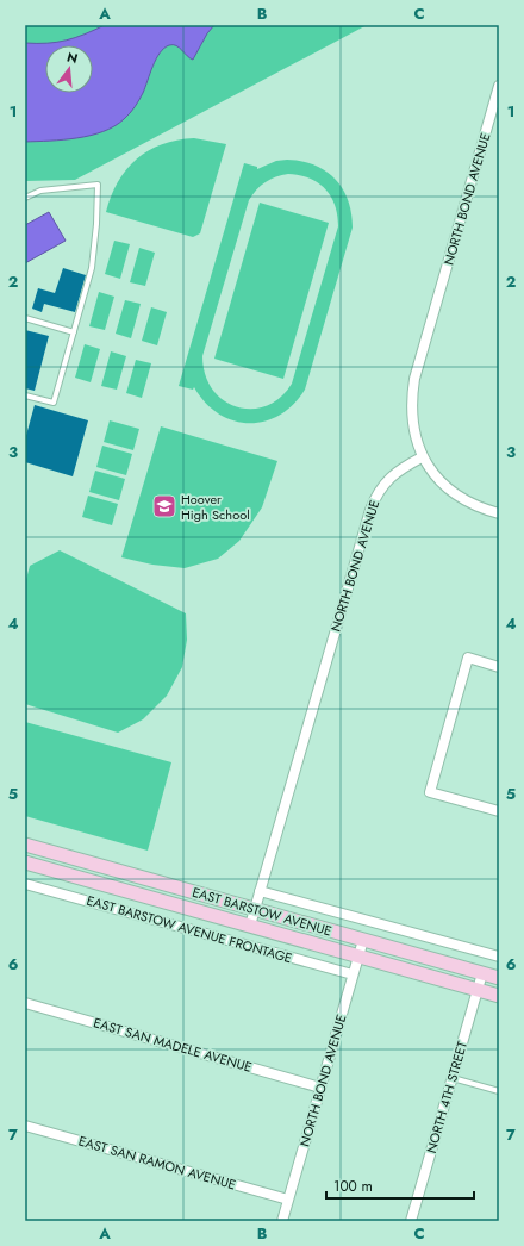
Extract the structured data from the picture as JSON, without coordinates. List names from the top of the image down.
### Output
{
  "streets": {
    "main road": ["EAST BARSTOW AVENUE"],
    "street": [
      "NORTH BOND AVENUE",
      "EAST BARSTOW AVENUE FRONTAGE",
      "EAST SAN MADELE AVENUE",
      "NORTH 4TH STREET",
      "EAST SAN RAMON AVENUE"
    ]
  },
  "crossings": [
    ["NORTH BOND AVENUE", "EAST BARSTOW AVENUE"],
    ["NORTH BOND AVENUE", "EAST BARSTOW AVENUE FRONTAGE"],
    ["NORTH BOND AVENUE", "EAST SAN MADELE AVENUE"],
    ["NORTH BOND AVENUE", "EAST SAN RAMON AVENUE"],
    ["EAST BARSTOW AVENUE", "NORTH 4TH STREET"]
  ],
  "places": {
    "school or university": ["Hoover High School"]
  },
  "scale_bar": "100 m",
  "north": "top",
  "grid": {
    "columns": ["A", "B", "C"],
    "rows": [
      "1",
      "2",
      "3",
      "4",
      "5",
      "6",
      "7"
    ]
  }
}
